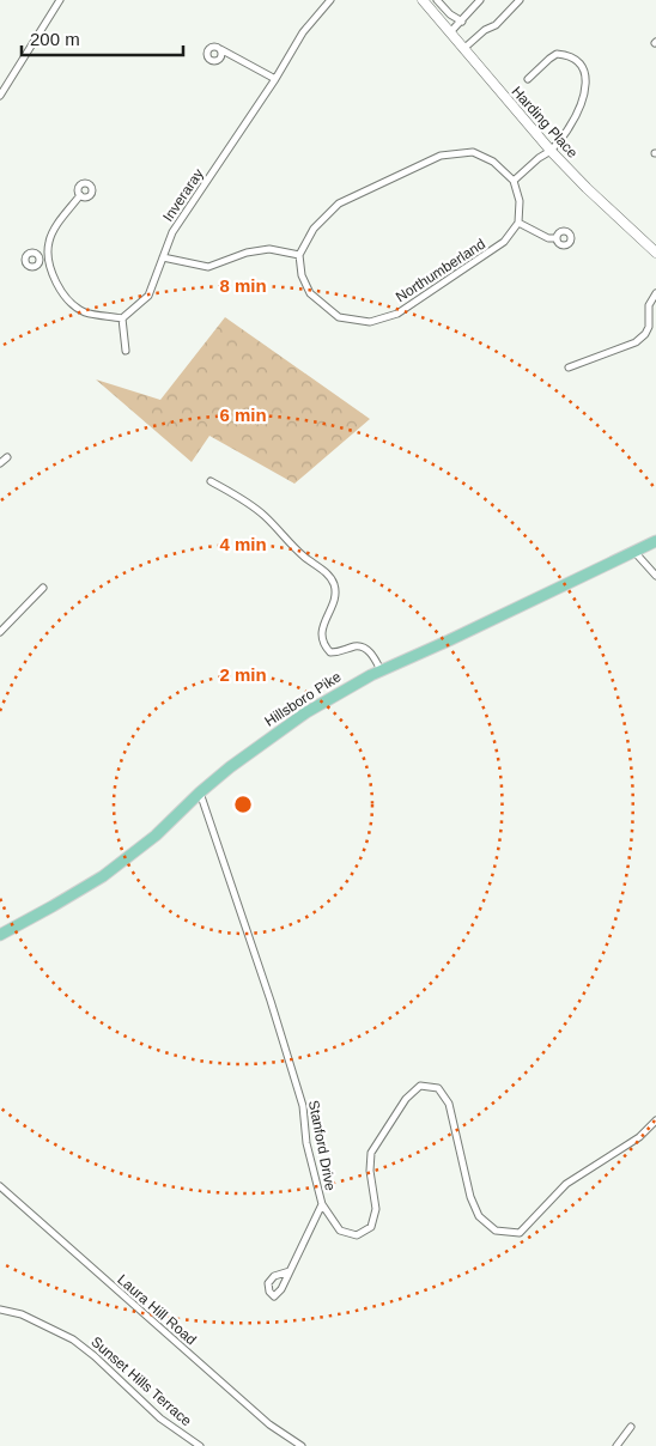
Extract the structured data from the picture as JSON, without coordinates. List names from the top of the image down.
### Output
{
  "streets": {
    "main road": ["Harding Place", "Hillsboro Pike"],
    "street": [
      "Inveraray",
      "Northumberland",
      "Stanford Drive",
      "Laura Hill Road",
      "Sunset Hills Terrace"
    ]
  },
  "crossings": [
    ["Hillsboro Pike", "Stanford Drive"]
  ],
  "scale_bar": "200 m",
  "rings": [
    "8 min",
    "6 min",
    "4 min",
    "2 min"
  ]
}
